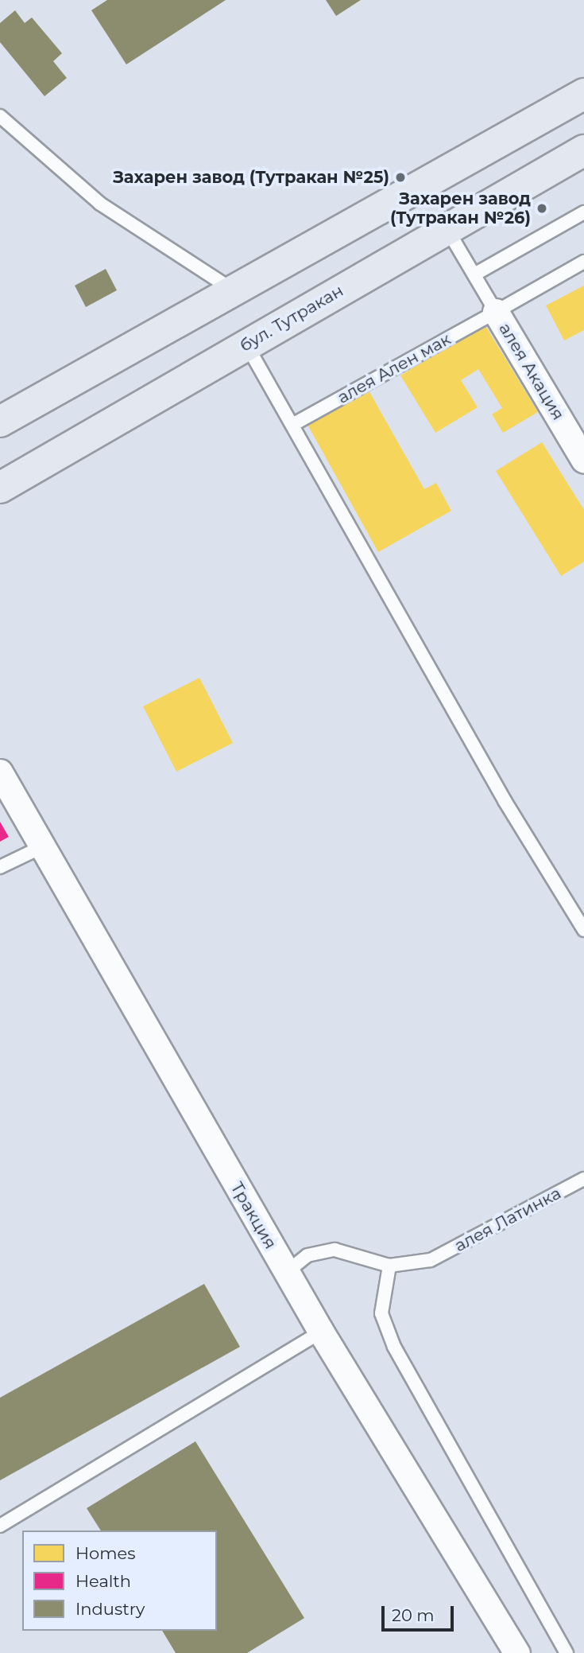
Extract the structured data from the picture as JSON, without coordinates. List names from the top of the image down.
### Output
{
  "streets": {
    "main road": ["бул. Тутракан"],
    "street": ["алея Акация", "Тракция"],
    "lane": ["алея Ален мак", "алея Латинка"]
  },
  "crossings": [
    ["алея Ален мак", "алея Акация"]
  ],
  "places": ["Захарен завод (Тутракан №25)", "Захарен завод (Тутракан №26)"],
  "legend": ["Homes", "Health", "Industry"],
  "scale_bar": "20 m"
}
